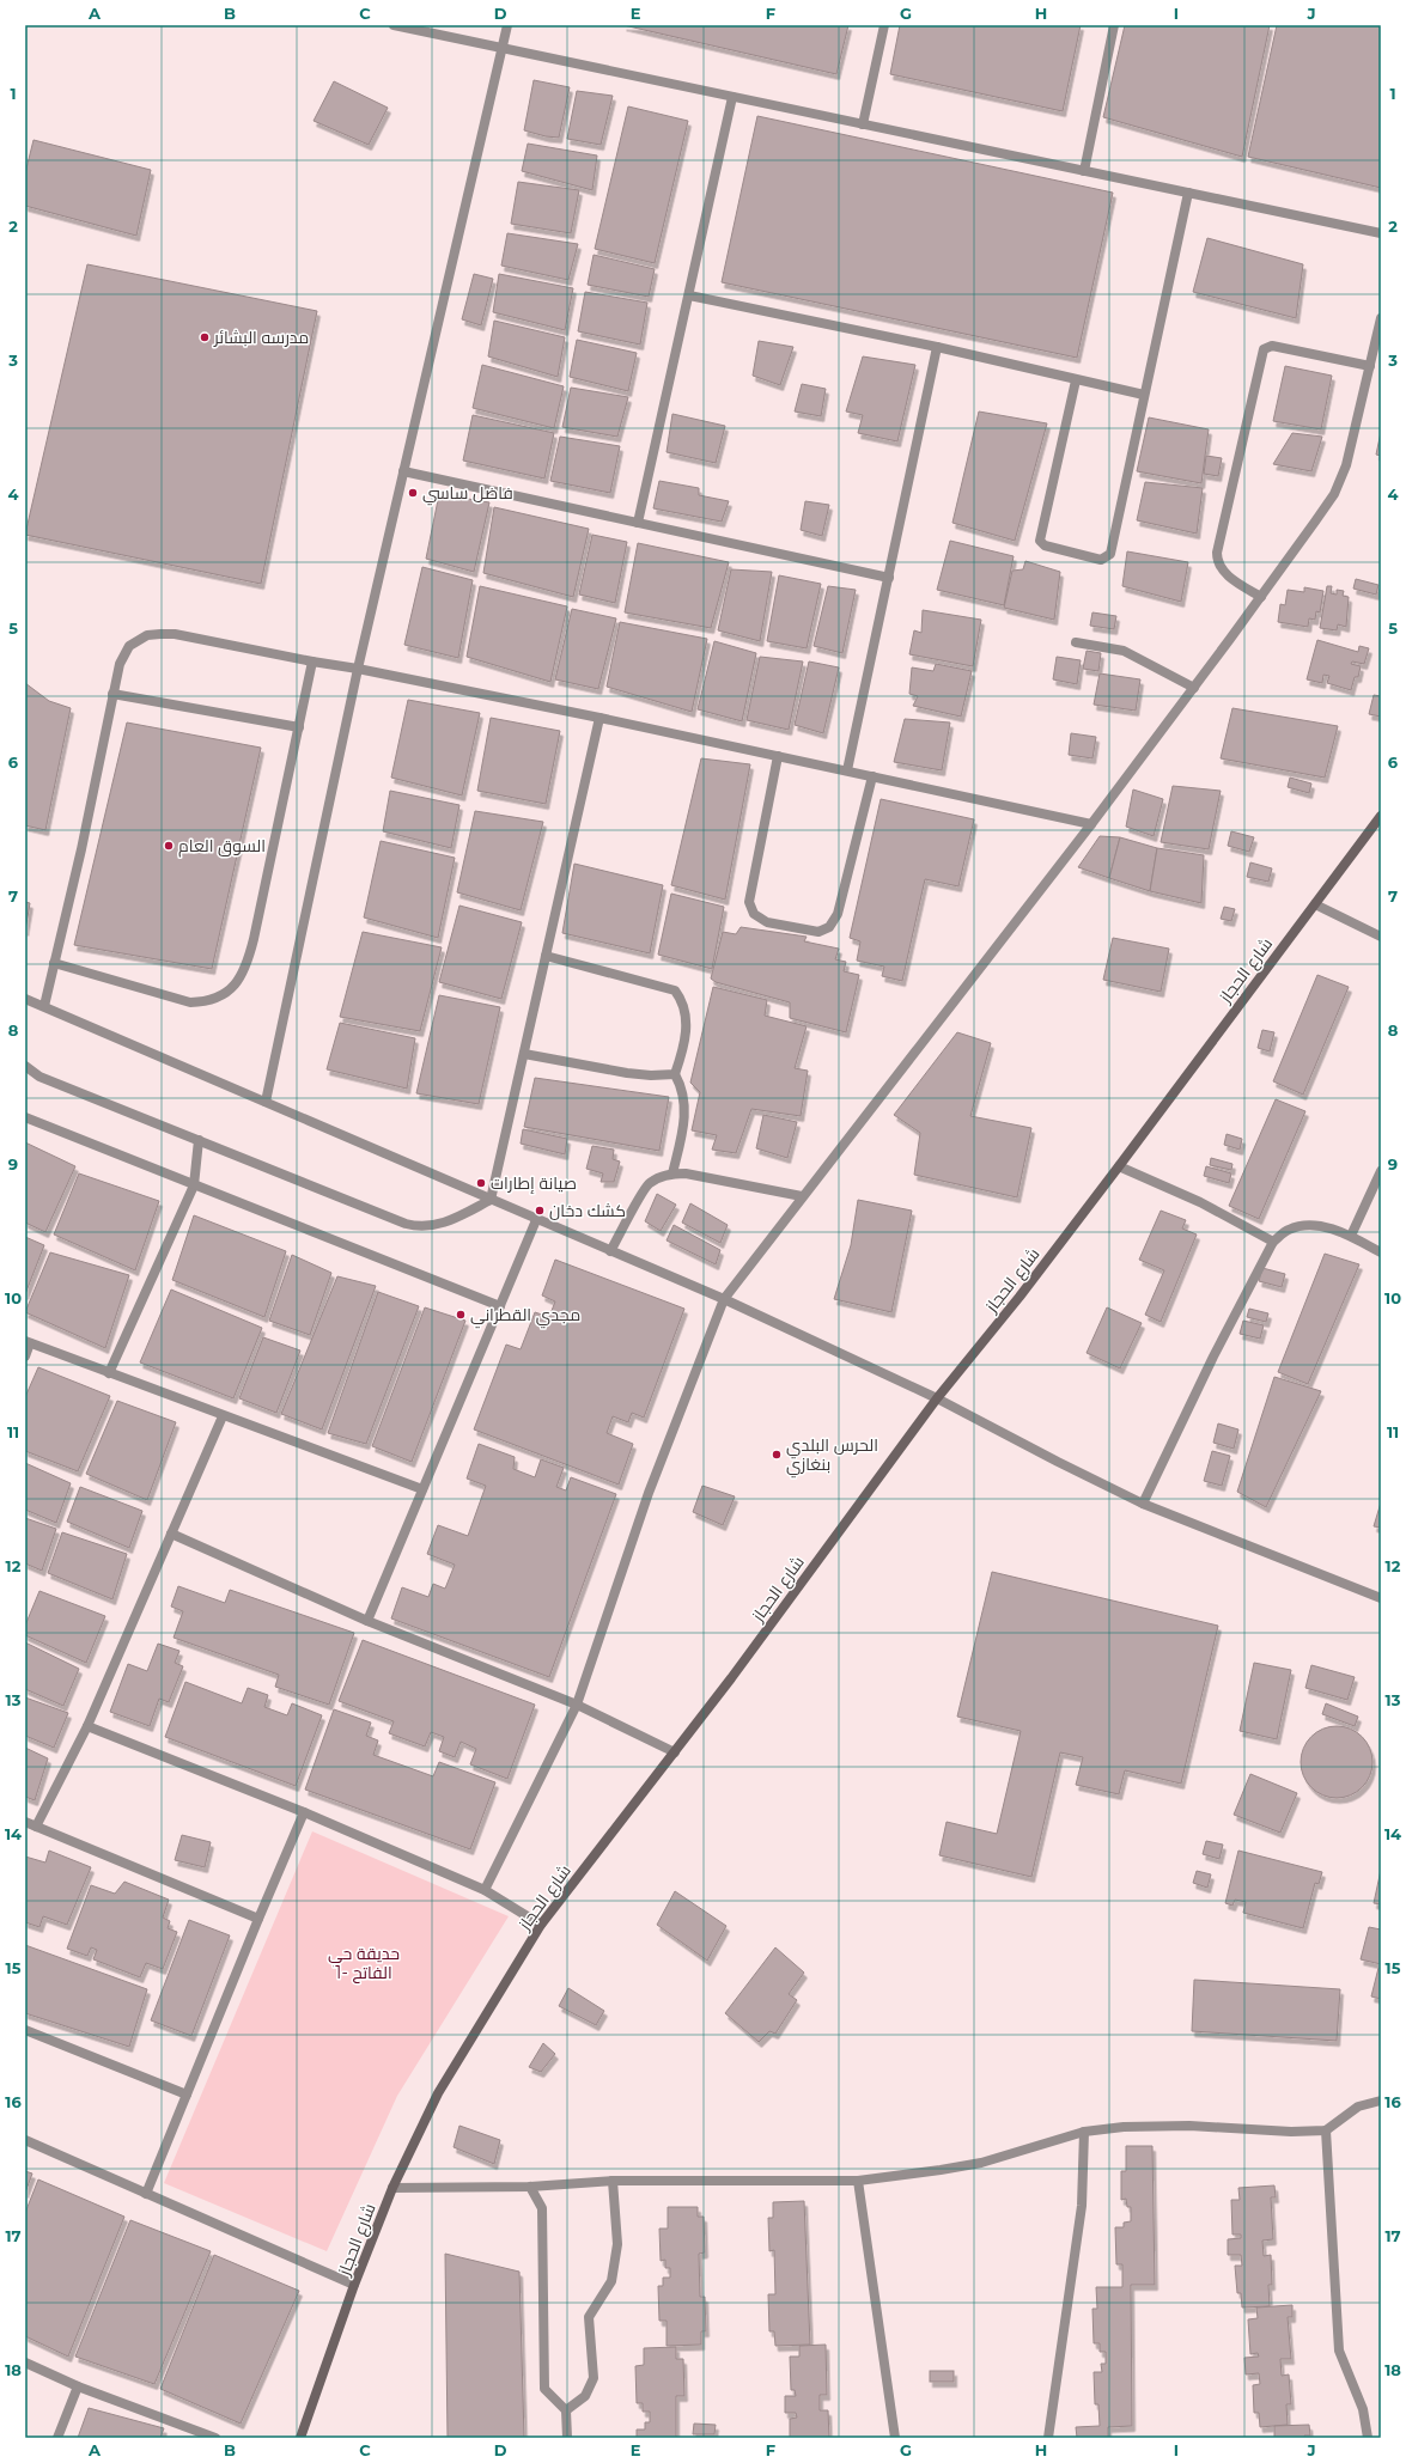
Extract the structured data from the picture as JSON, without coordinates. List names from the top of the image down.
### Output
{
  "streets": {
    "main road": ["شارع الحجاز"]
  },
  "parks": ["حديقة حي الفاتح -1"],
  "places": [
    "مدرسه البشائر",
    "فاضل ساسي",
    "السوق العام",
    "صيانة إطارات",
    "كشك دخان",
    "مجدي القطراني",
    "الحرس البلدي بنغازي"
  ],
  "grid": {
    "columns": [
      "A",
      "B",
      "C",
      "D",
      "E",
      "F",
      "G",
      "H",
      "I",
      "J"
    ],
    "rows": [
      "1",
      "2",
      "3",
      "4",
      "5",
      "6",
      "7",
      "8",
      "9",
      "10",
      "11",
      "12",
      "13",
      "14",
      "15",
      "16",
      "17",
      "18"
    ]
  }
}
